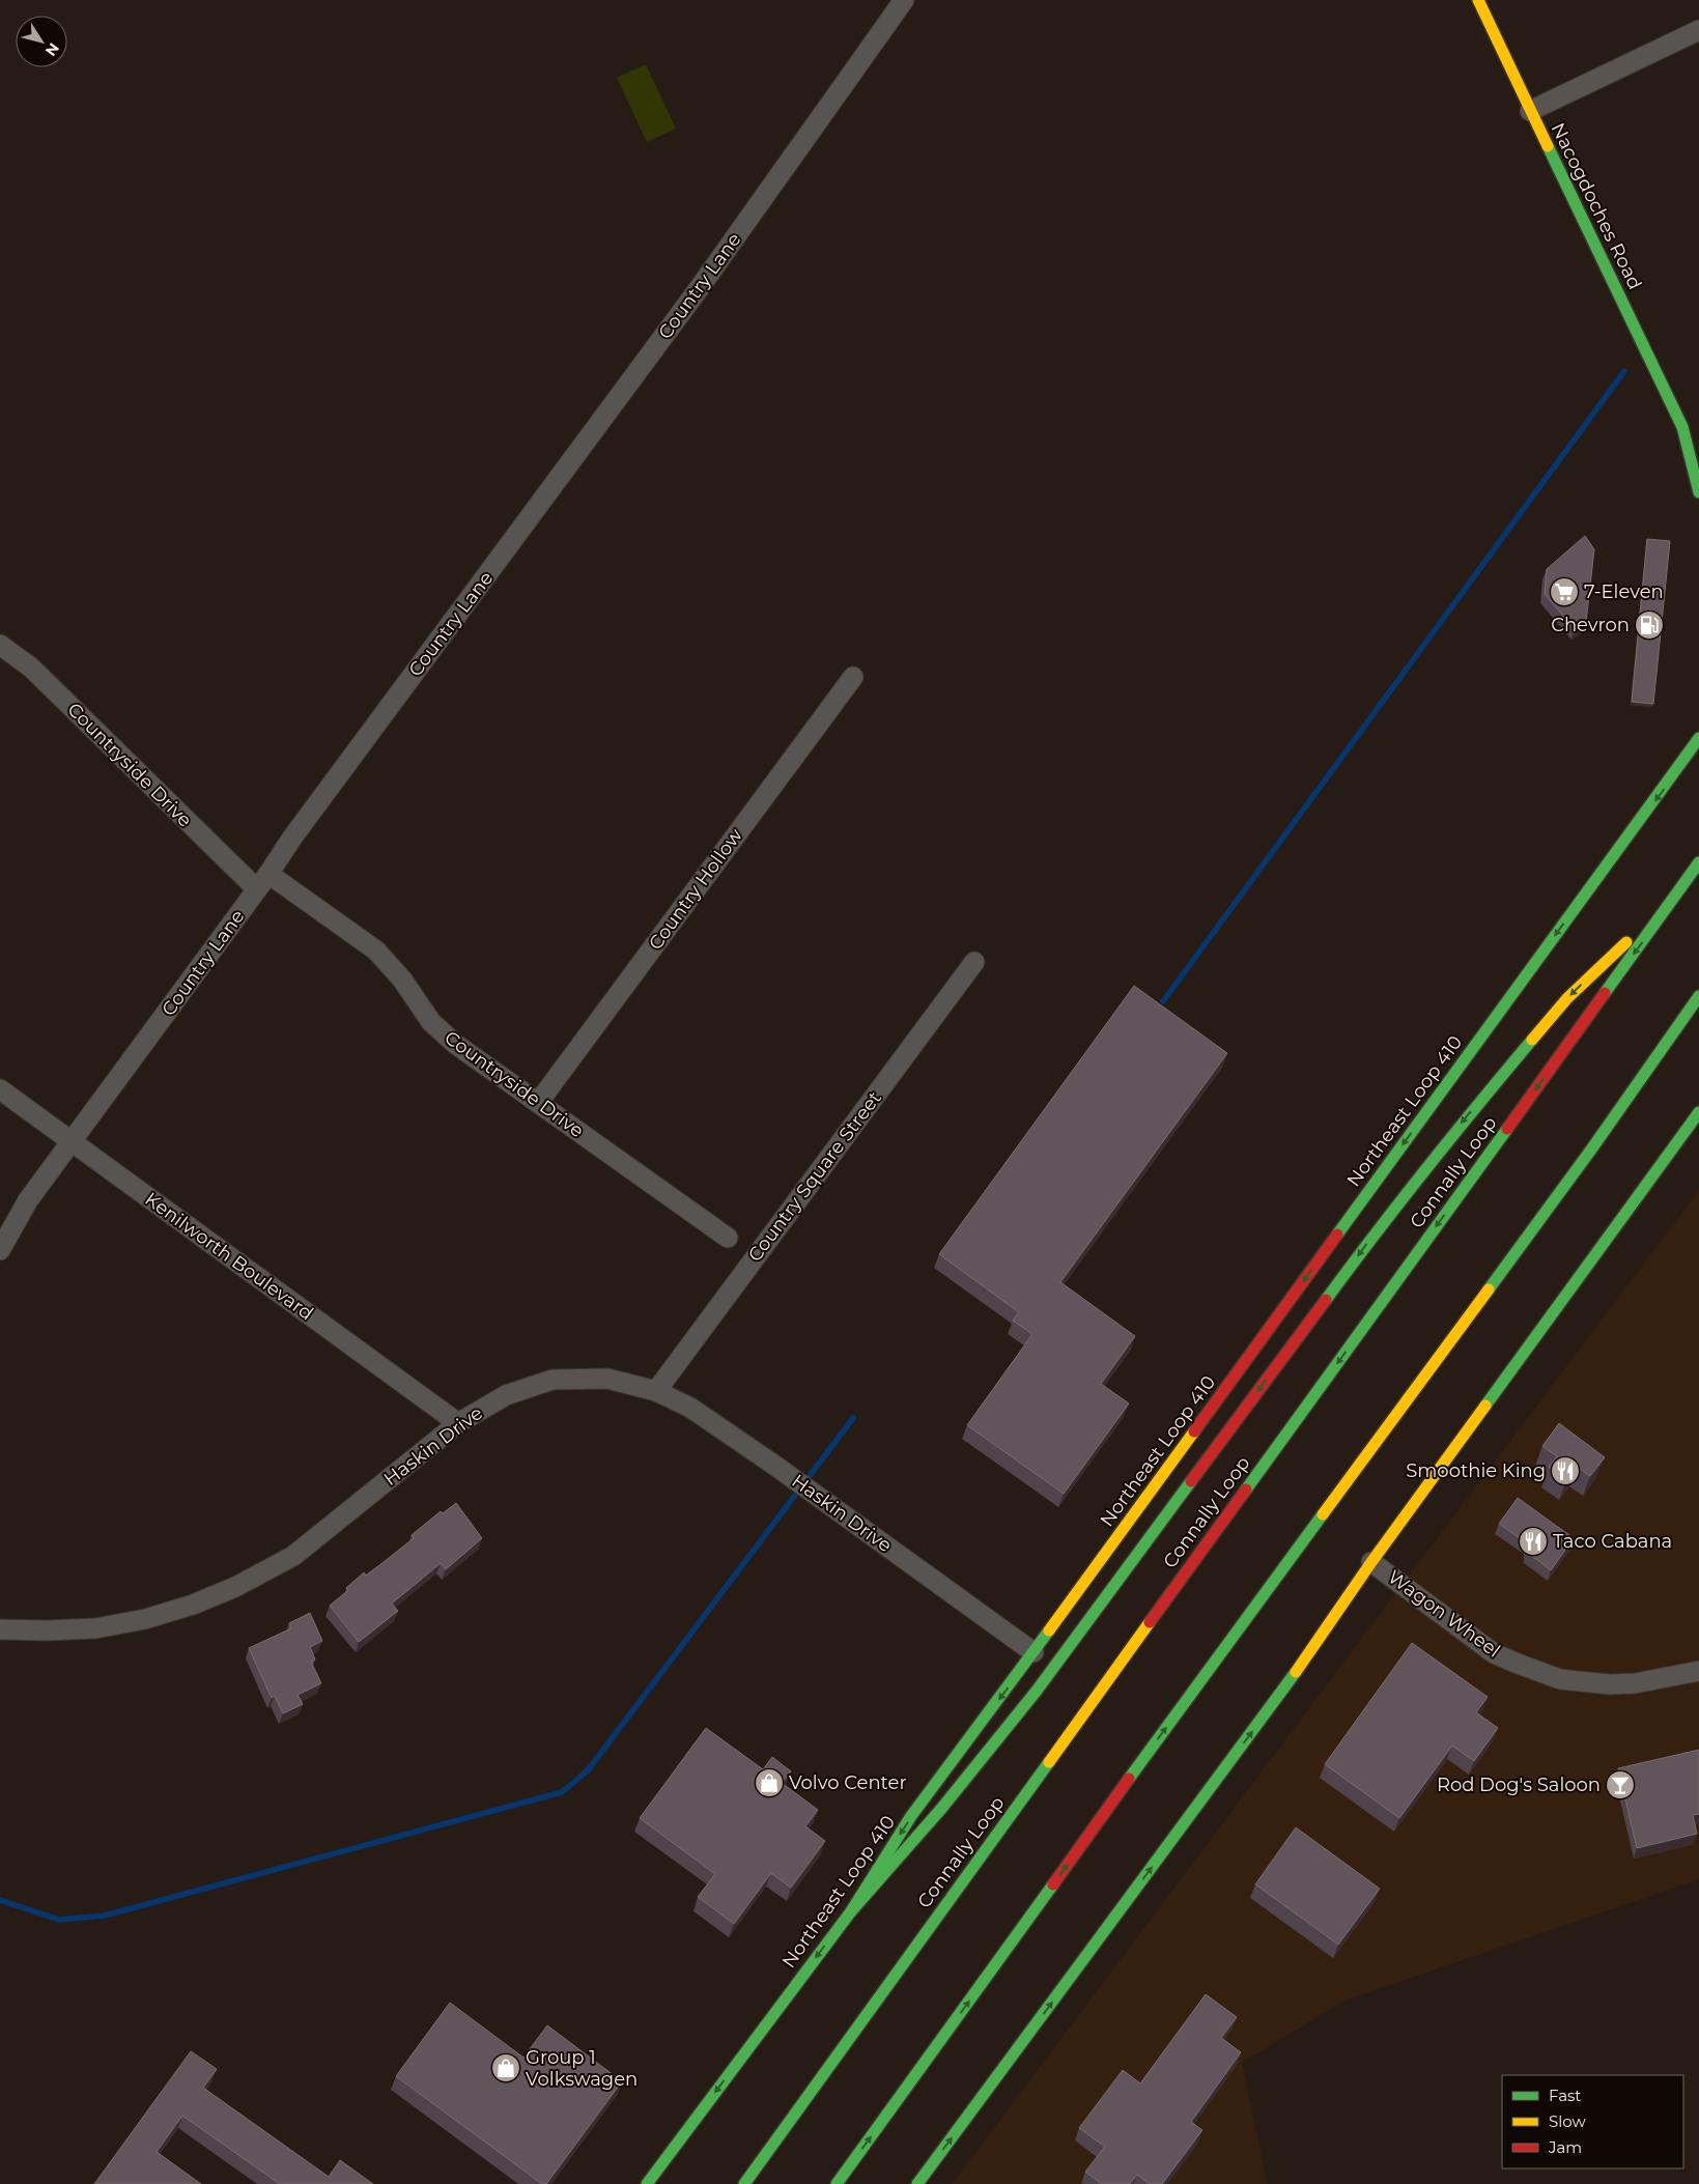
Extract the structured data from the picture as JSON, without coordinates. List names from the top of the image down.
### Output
{
  "streets": {
    "main road": ["Nacogdoches Road", "Northeast Loop 410", "Connally Loop"],
    "street": [
      "Country Lane",
      "Countryside Drive",
      "Country Hollow",
      "Country Square Street",
      "Kenilworth Boulevard",
      "Haskin Drive",
      "Wagon Wheel"
    ]
  },
  "crossings": [
    ["Country Lane", "Countryside Drive"],
    ["Country Lane", "Kenilworth Boulevard"],
    ["Countryside Drive", "Country Hollow"],
    ["Northeast Loop 410", "Haskin Drive"],
    ["Country Square Street", "Haskin Drive"],
    ["Kenilworth Boulevard", "Haskin Drive"]
  ],
  "places": {
    "supermarket": ["7-Eleven"],
    "fuel station": ["Chevron"],
    "restaurant": ["Smoothie King", "Taco Cabana"],
    "shop": ["Volvo Center", "Group 1 Volkswagen"],
    "bar": ["Rod Dog's Saloon"]
  },
  "legend": ["Fast", "Slow", "Jam"],
  "north": "bottom right"
}
